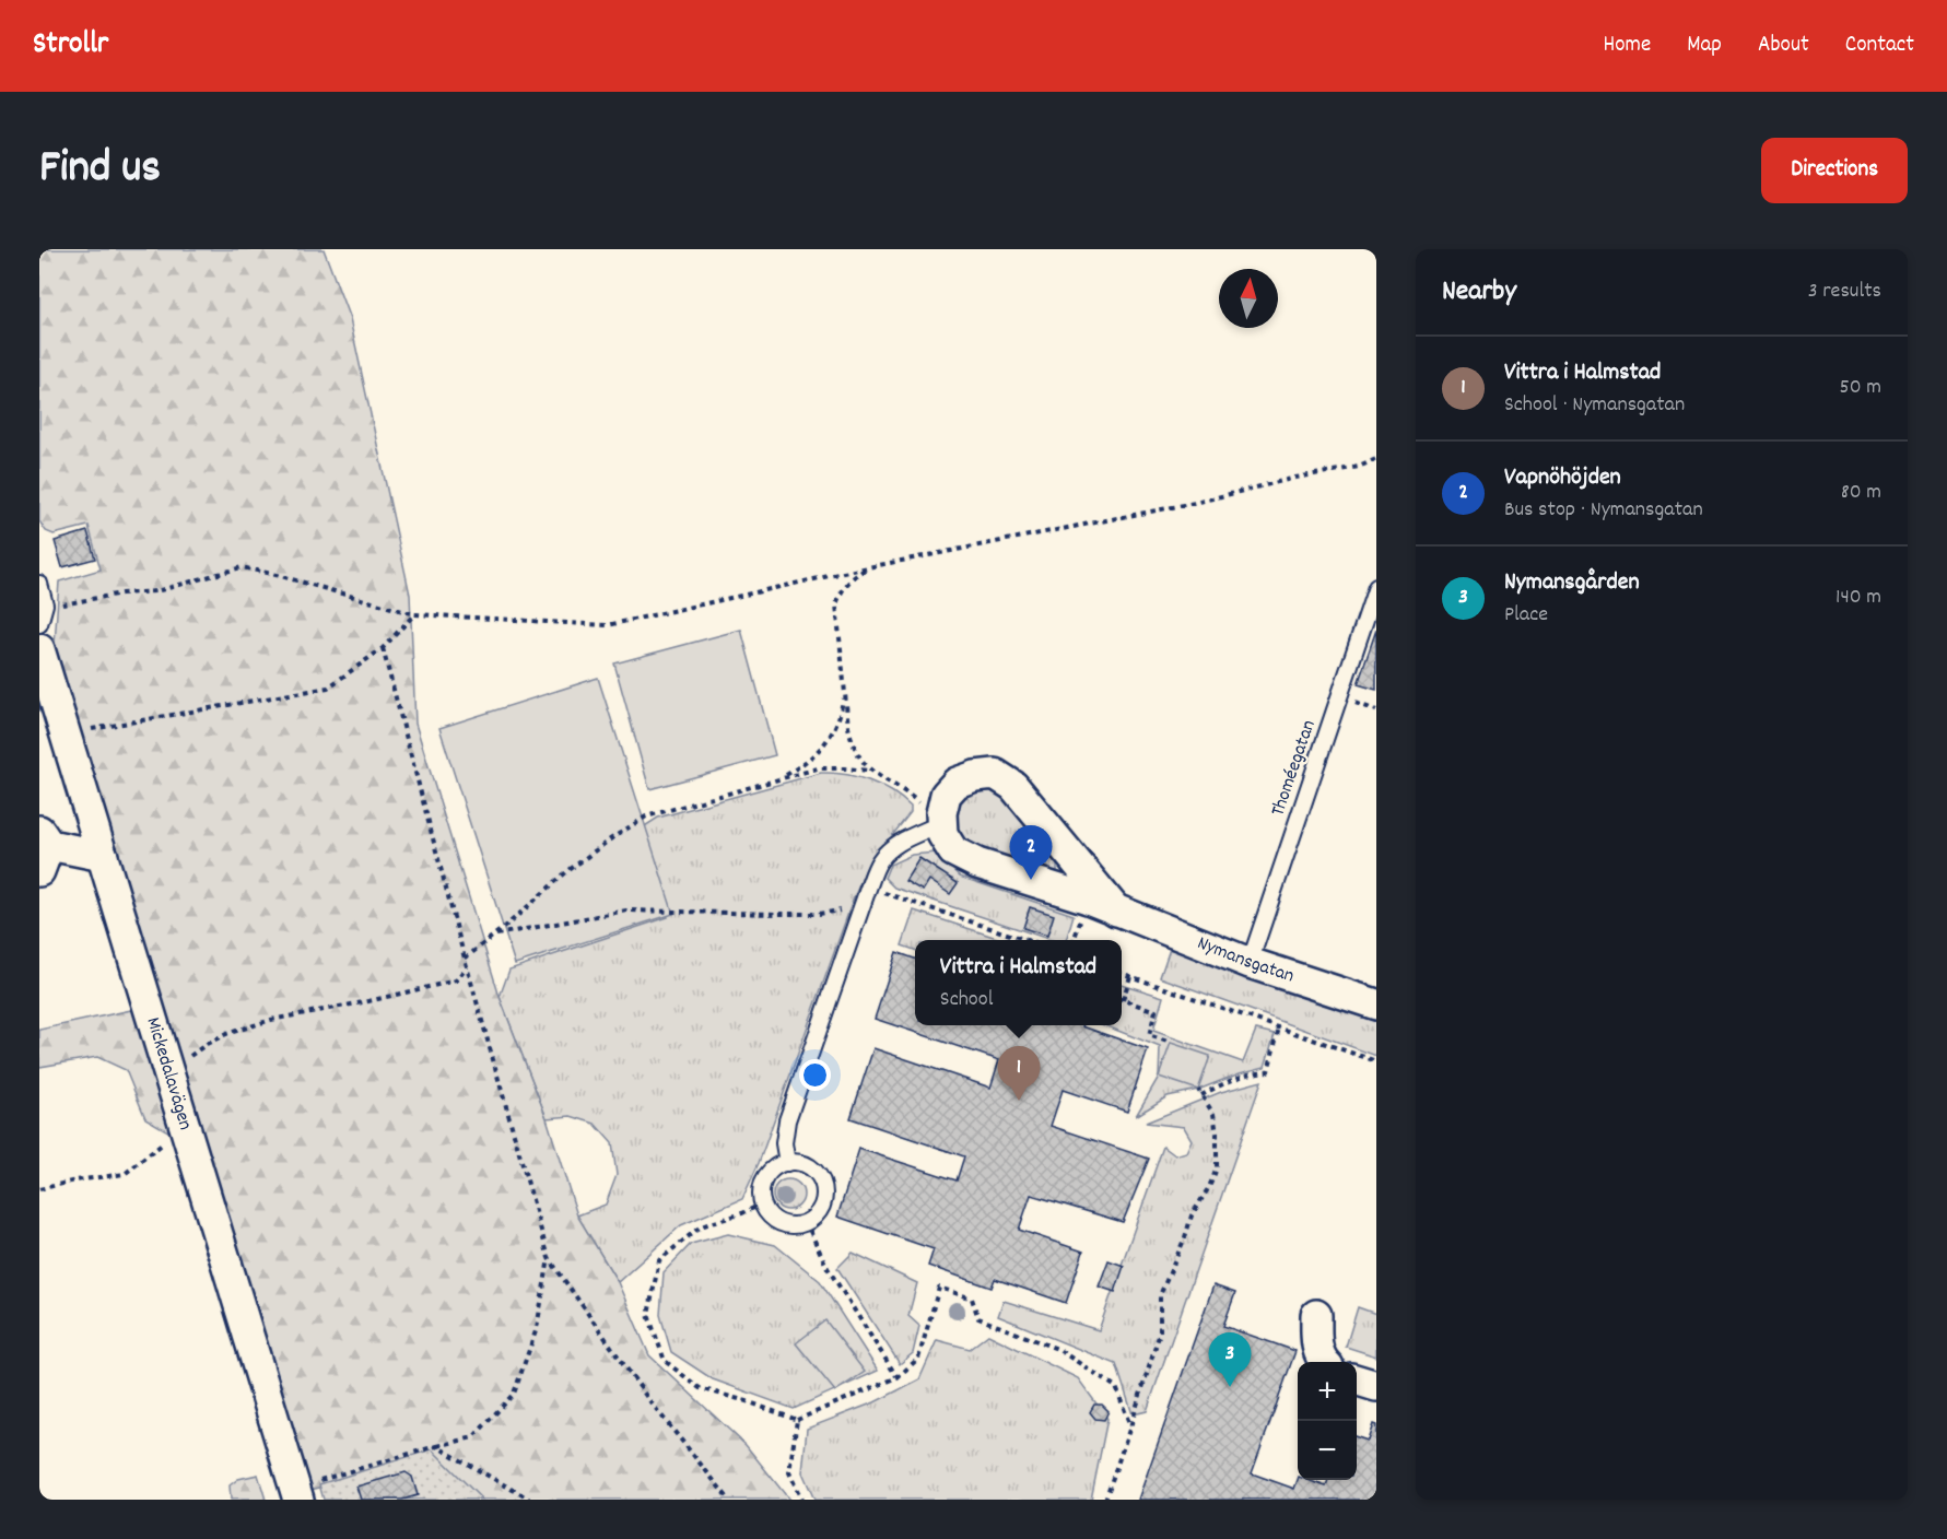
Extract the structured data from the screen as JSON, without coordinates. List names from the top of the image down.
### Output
{
  "streets": {
    "street": ["Nymansgatan", "Mickedalavägen"],
    "lane": ["Thoméegatan"]
  },
  "crossings": [
    ["Thoméegatan", "Nymansgatan"]
  ],
  "north": "top",
  "page": {
    "header": "Strollr",
    "nav": [
      "Home",
      "Map",
      "About",
      "Contact"
    ],
    "title": "Find us",
    "buttons": "Directions",
    "heading": ["Nearby", "3 results"],
    "list": [
      {
        "mark": "1",
        "name": "Vittra i Halmstad",
        "note": "School · Nymansgatan",
        "value": "50 m"
      },
      {
        "mark": "2",
        "name": "Vapnöhöjden",
        "note": "Bus stop · Nymansgatan",
        "value": "80 m"
      },
      {
        "mark": "3",
        "name": "Nymansgården",
        "note": "Place",
        "value": "140 m"
      }
    ],
    "pins": ["2", "1", "3"],
    "popup": ["Vittra i Halmstad", "School"],
    "map_buttons": ["+", "−"]
  }
}
